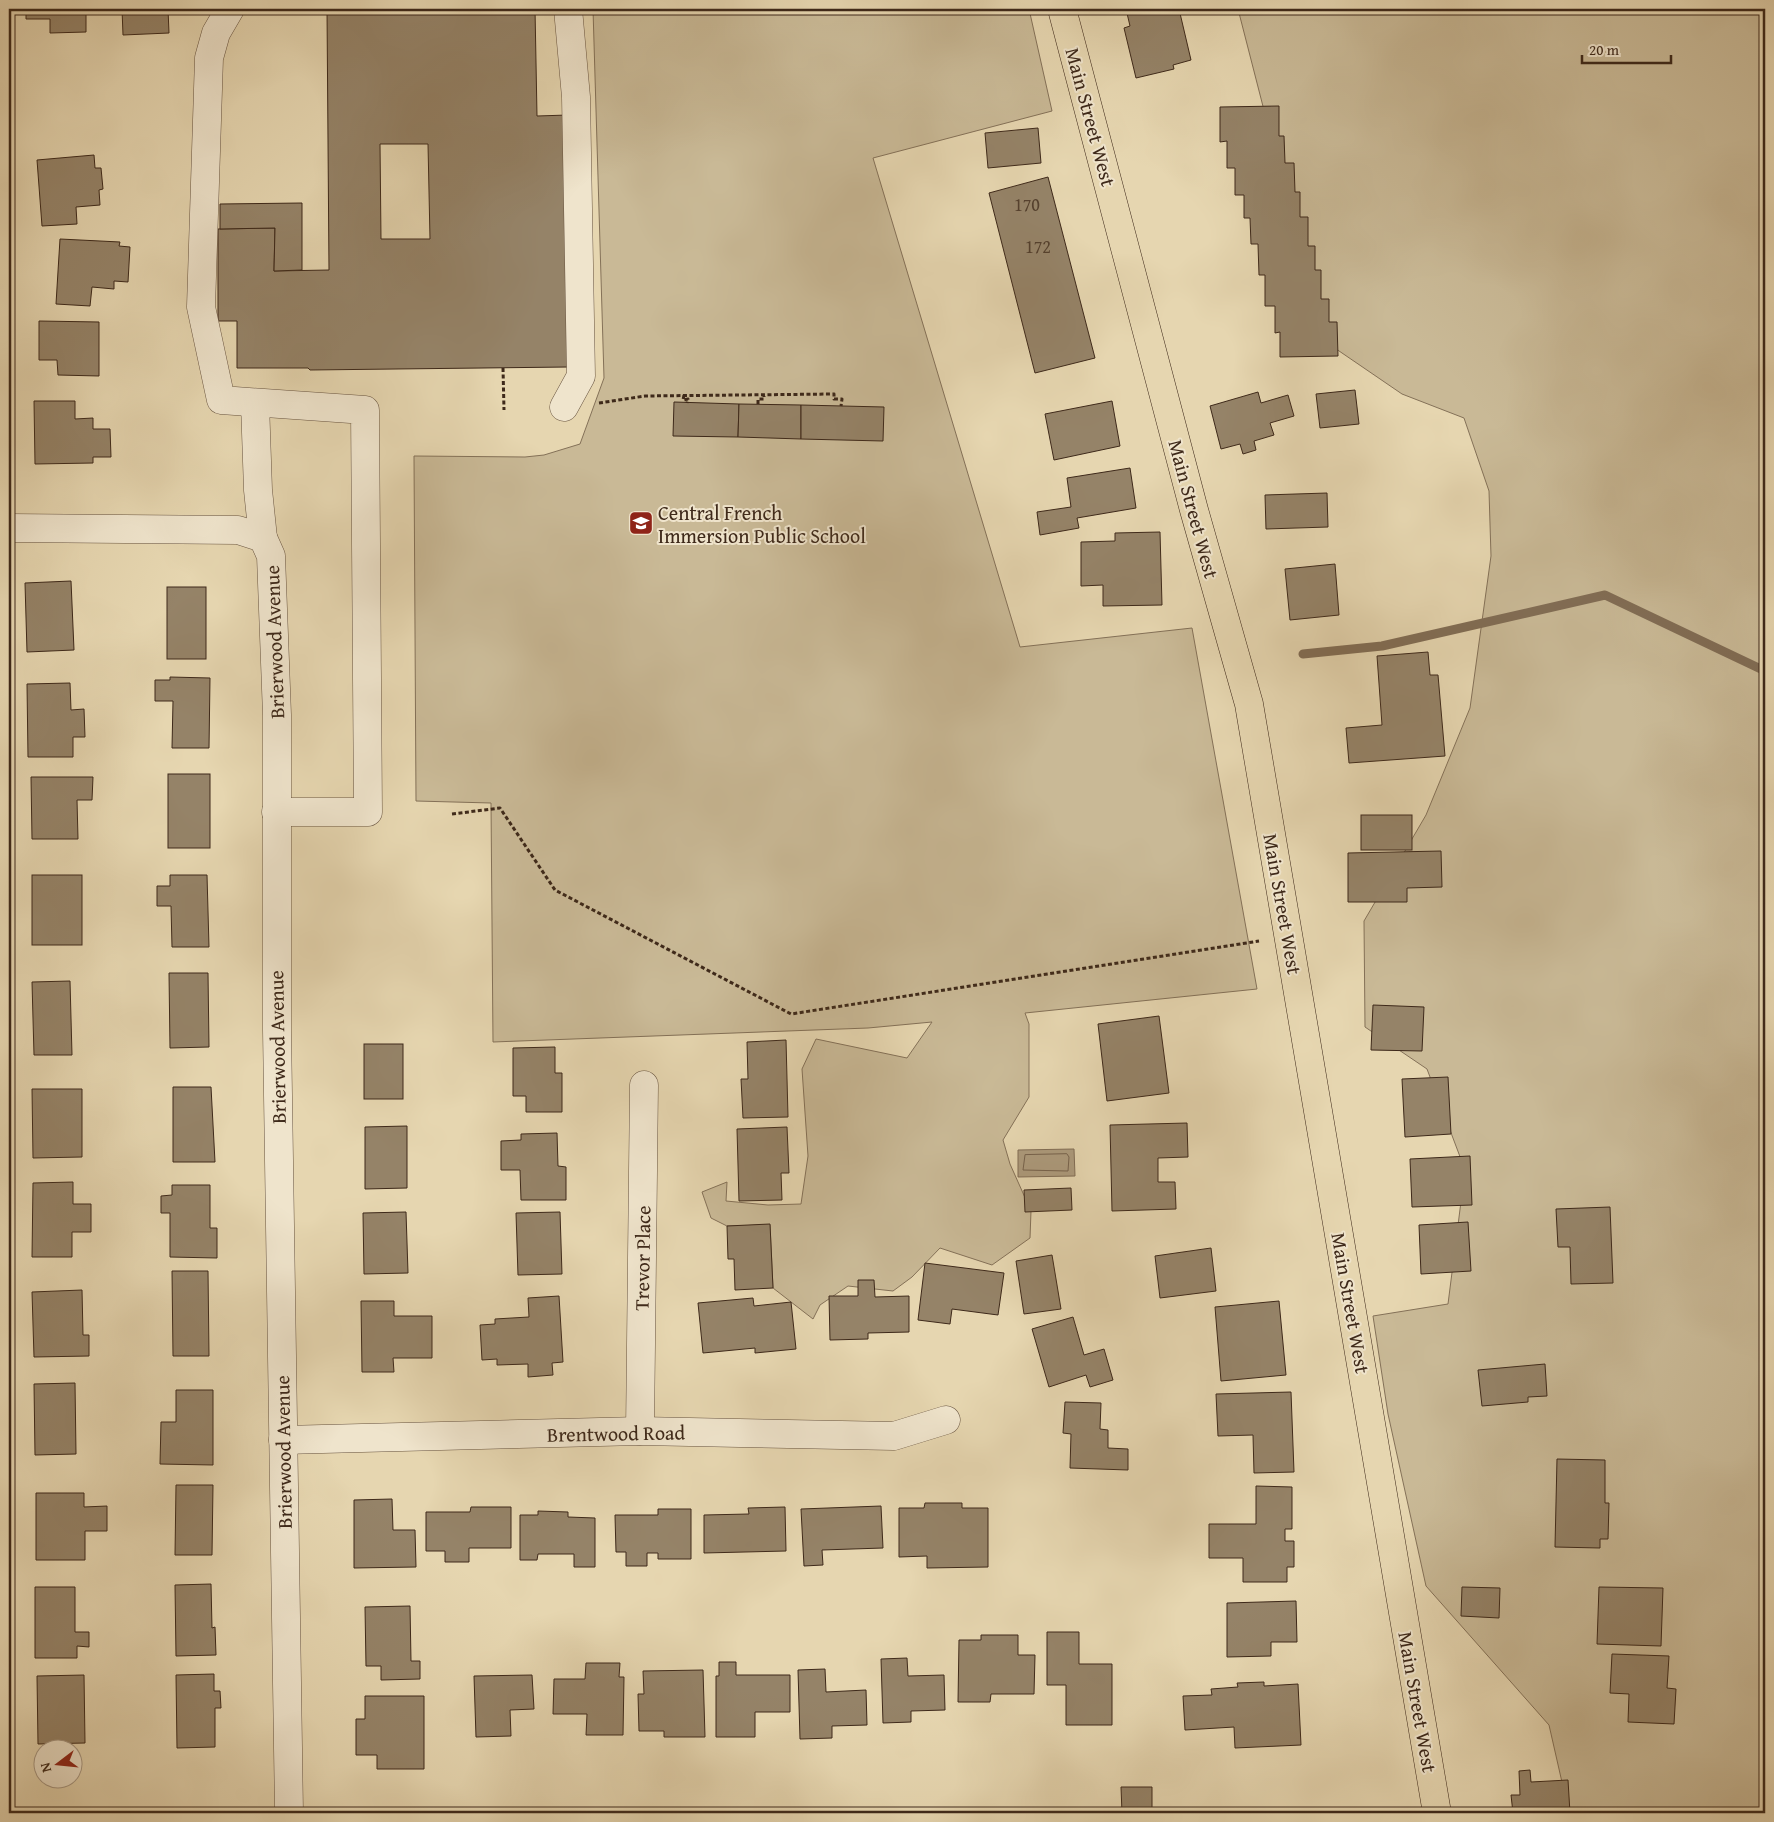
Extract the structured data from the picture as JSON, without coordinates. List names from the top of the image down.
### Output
{
  "streets": {
    "main road": ["Main Street West"],
    "street": ["Brierwood Avenue", "Trevor Place", "Brentwood Road"]
  },
  "crossings": [
    ["Brierwood Avenue", "Brentwood Road"],
    ["Trevor Place", "Brentwood Road"]
  ],
  "places": {
    "school or university": ["Central French Immersion Public School"]
  },
  "house_numbers": ["170", "172"],
  "scale_bar": "20 m",
  "north": "left"
}
